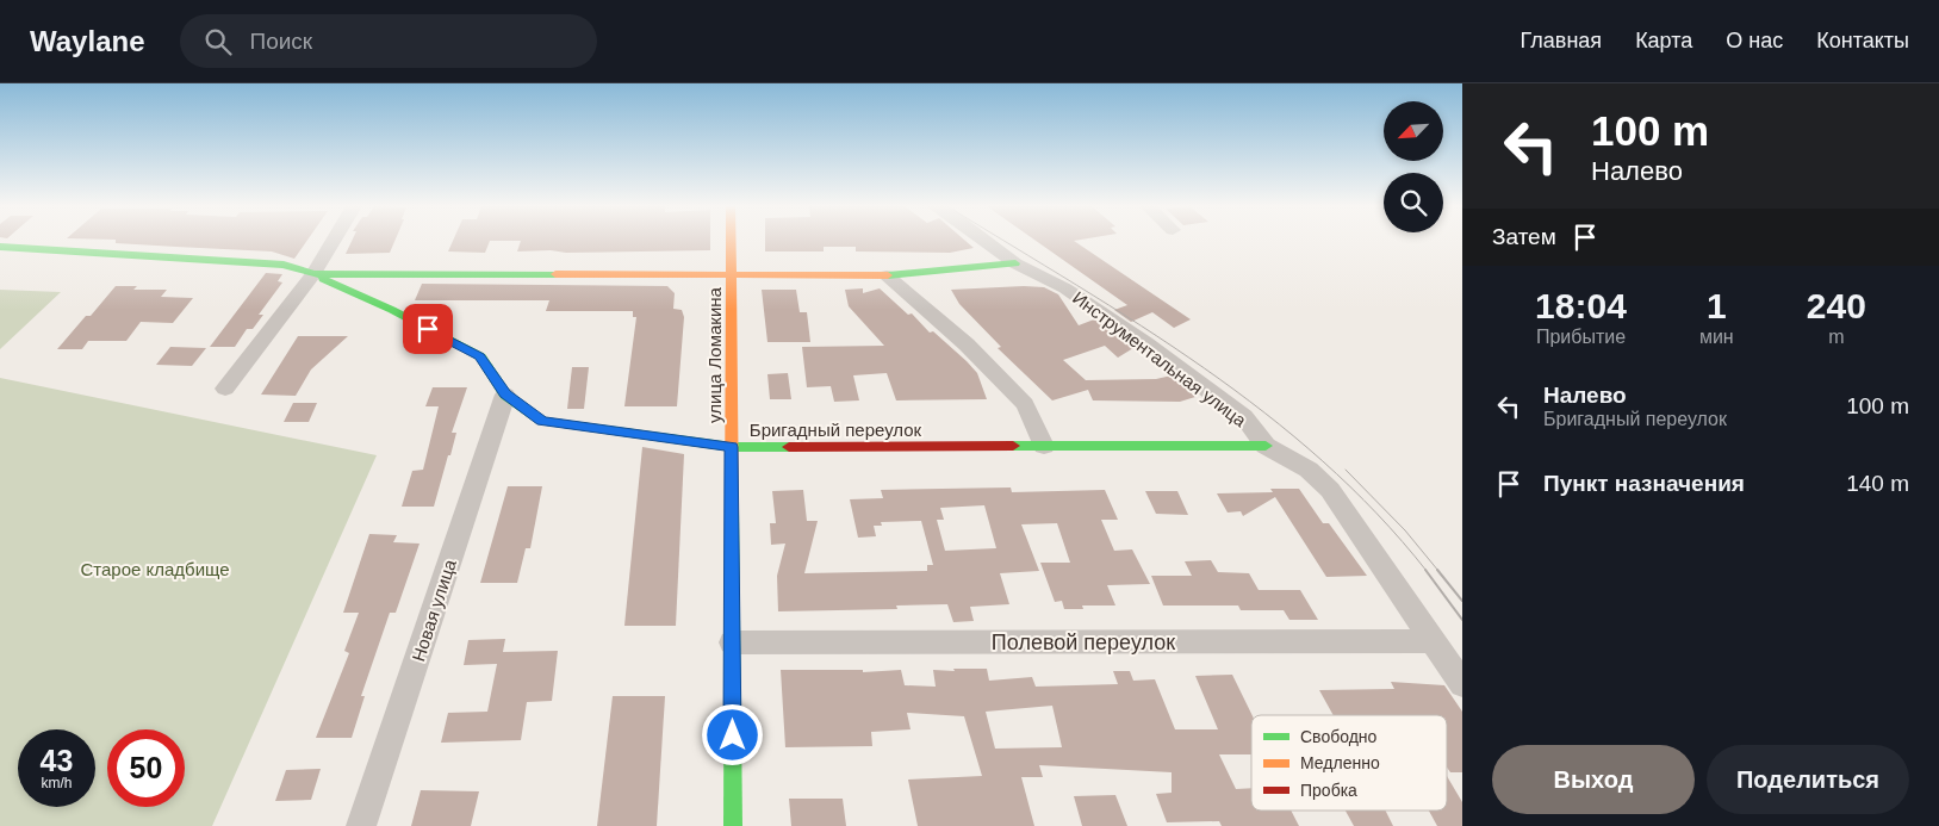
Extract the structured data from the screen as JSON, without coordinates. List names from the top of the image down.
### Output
{
  "streets": {
    "street": [
      "улица Ломакина",
      "Инструментальная улица",
      "Бригадный переулок",
      "Новая улица",
      "Полевой переулок"
    ]
  },
  "crossings": [
    ["улица Ломакина", "Бригадный переулок"],
    ["улица Ломакина", "Полевой переулок"],
    ["Инструментальная улица", "Бригадный переулок"],
    ["Инструментальная улица", "Полевой переулок"],
    ["Бригадный переулок", "Новая улица"]
  ],
  "parks": ["Старое кладбище"],
  "legend": ["Свободно", "Медленно", "Пробка"],
  "north": "bottom left",
  "page": {
    "header": "Waylane",
    "search": "Поиск",
    "nav": [
      "Главная",
      "Карта",
      "О нас",
      "Контакты"
    ],
    "turn": ["100 m", "Налево"],
    "then": "Затем",
    "eta": [
      "18:04",
      "Прибытие",
      "1",
      "мин",
      "240",
      "m"
    ],
    "list": [
      {
        "name": "Налево",
        "note": "Бригадный переулок",
        "value": "100 m"
      },
      {
        "name": "Пункт назначения",
        "value": "140 m"
      }
    ],
    "speed": "43 km/h",
    "limit": "50",
    "buttons": ["Выход", "Поделиться"]
  }
}
